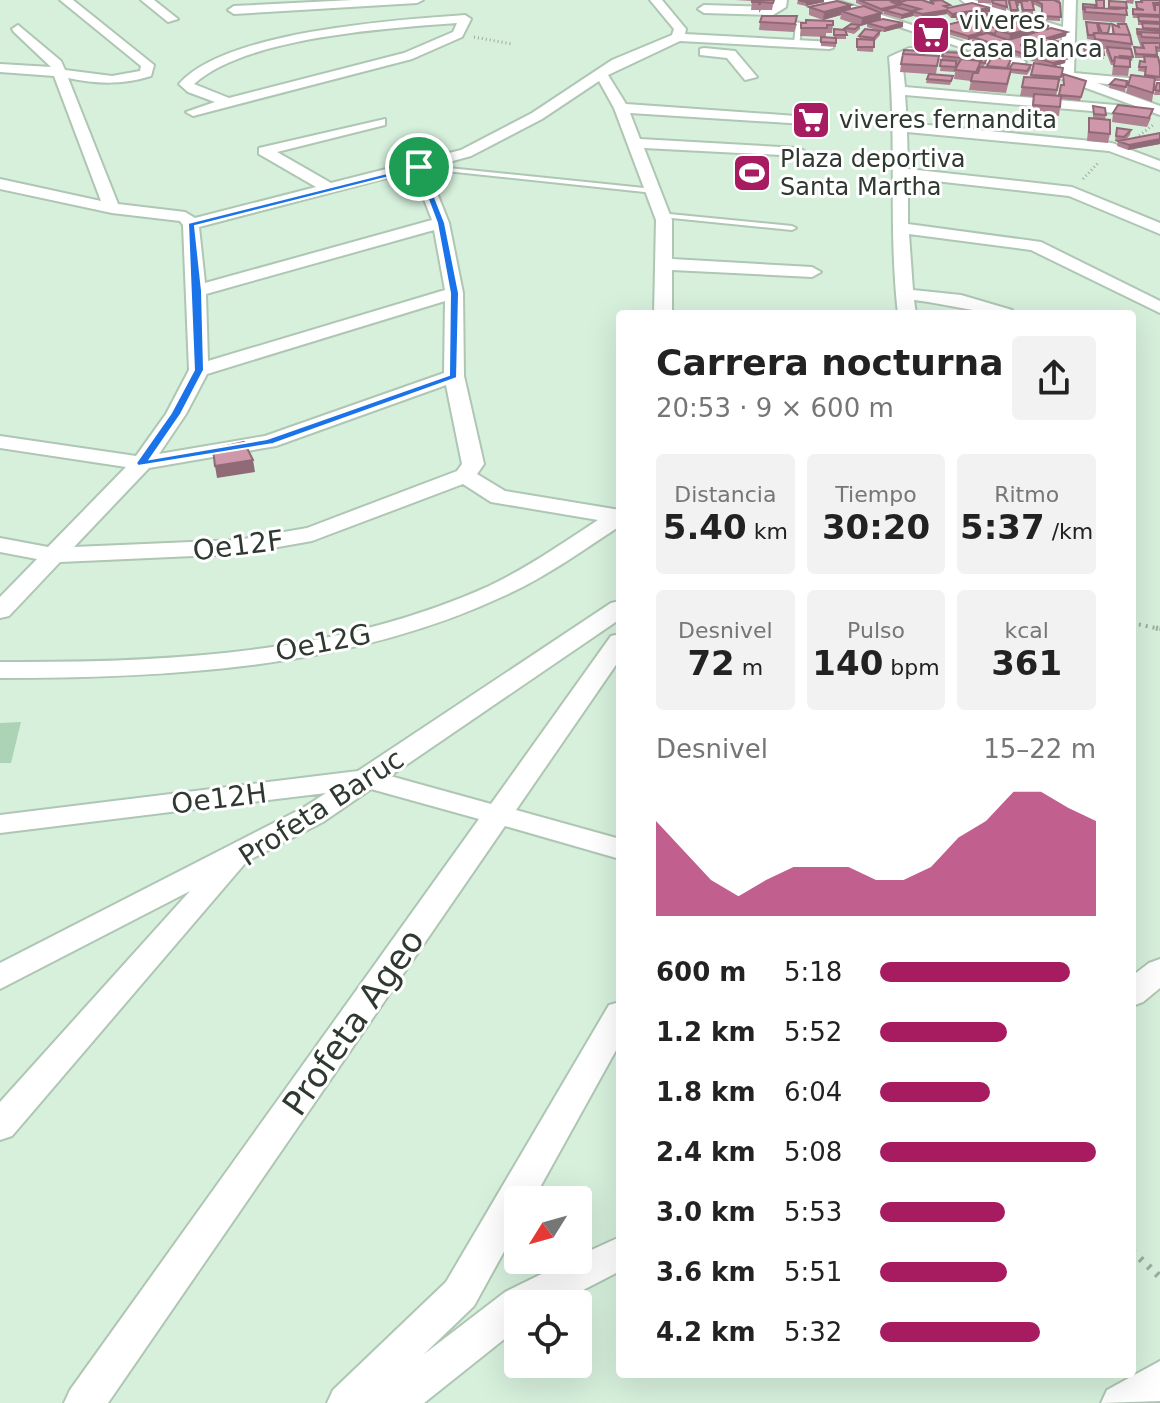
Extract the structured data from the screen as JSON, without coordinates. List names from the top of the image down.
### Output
{
  "streets": {
    "street": [
      "Oe12F",
      "Oe12G",
      "Oe12H",
      "Profeta Baruc",
      "Profeta Ageo"
    ]
  },
  "crossings": [
    ["Oe12H", "Profeta Baruc"],
    ["Oe12H", "Profeta Ageo"]
  ],
  "places": {
    "supermarket": ["viveres casa Blanca", "viveres fernandita"],
    "sports": ["Plaza deportiva Santa Martha"]
  },
  "north": "bottom left",
  "page": {
    "heading": ["Carrera nocturna", "20:53 · 9 × 600 m"],
    "stats": [
      ["Distancia", "5.40 km"],
      ["Tiempo", "30:20"],
      ["Ritmo", "5:37 /km"],
      ["Desnivel", "72 m"],
      ["Pulso", "140 bpm"],
      ["kcal", "361"]
    ],
    "chart": ["Desnivel", "15–22 m"],
    "list": [
      {
        "name": "600 m",
        "note": "5:18"
      },
      {
        "name": "1.2 km",
        "note": "5:52"
      },
      {
        "name": "1.8 km",
        "note": "6:04"
      },
      {
        "name": "2.4 km",
        "note": "5:08"
      },
      {
        "name": "3.0 km",
        "note": "5:53"
      },
      {
        "name": "3.6 km",
        "note": "5:51"
      },
      {
        "name": "4.2 km",
        "note": "5:32"
      }
    ]
  }
}
